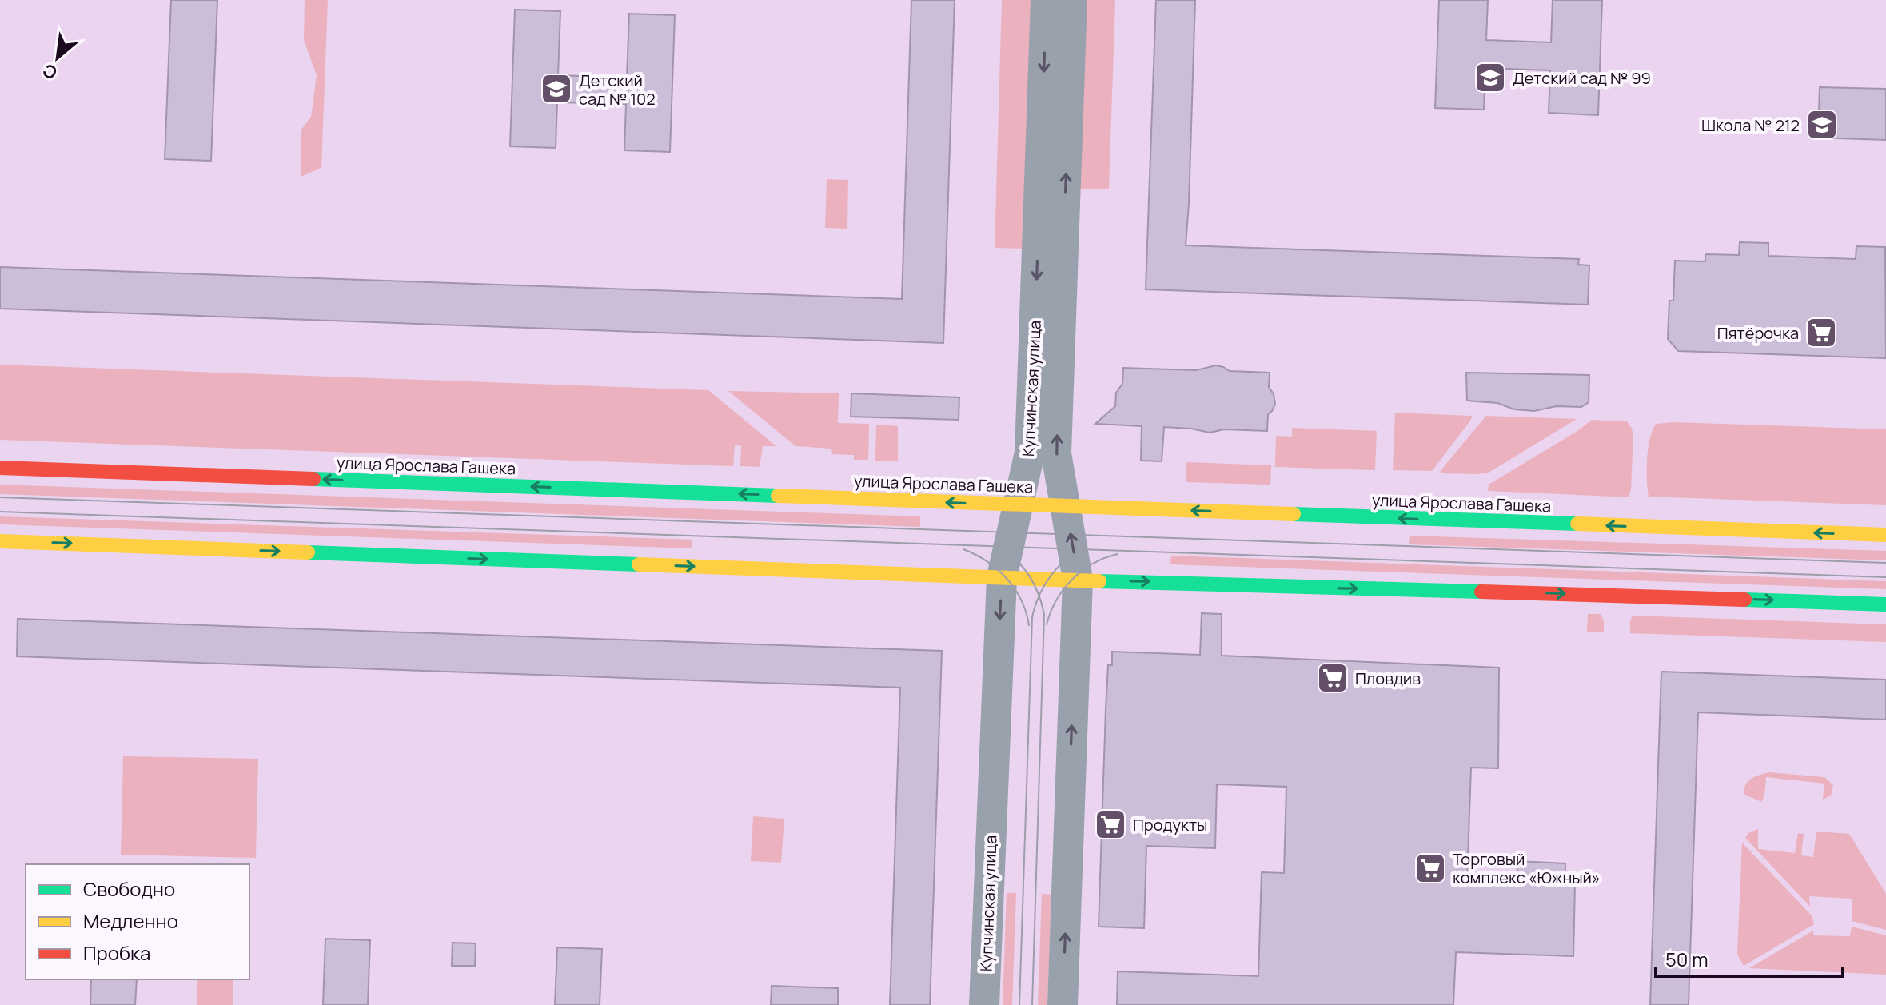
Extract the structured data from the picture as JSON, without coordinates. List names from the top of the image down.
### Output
{
  "streets": {
    "street": ["Купчинская улица", "улица Ярослава Гашека"]
  },
  "crossings": [
    ["Купчинская улица", "улица Ярослава Гашека"]
  ],
  "places": {
    "school or university": ["Детский сад № 99", "Детский сад № 102", "Школа № 212"],
    "supermarket": [
      "Пятёрочка",
      "Пловдив",
      "Продукты",
      "Торговый комплекс «Южный»"
    ]
  },
  "legend": ["Свободно", "Медленно", "Пробка"],
  "scale_bar": "50 m",
  "north": "bottom left"
}
